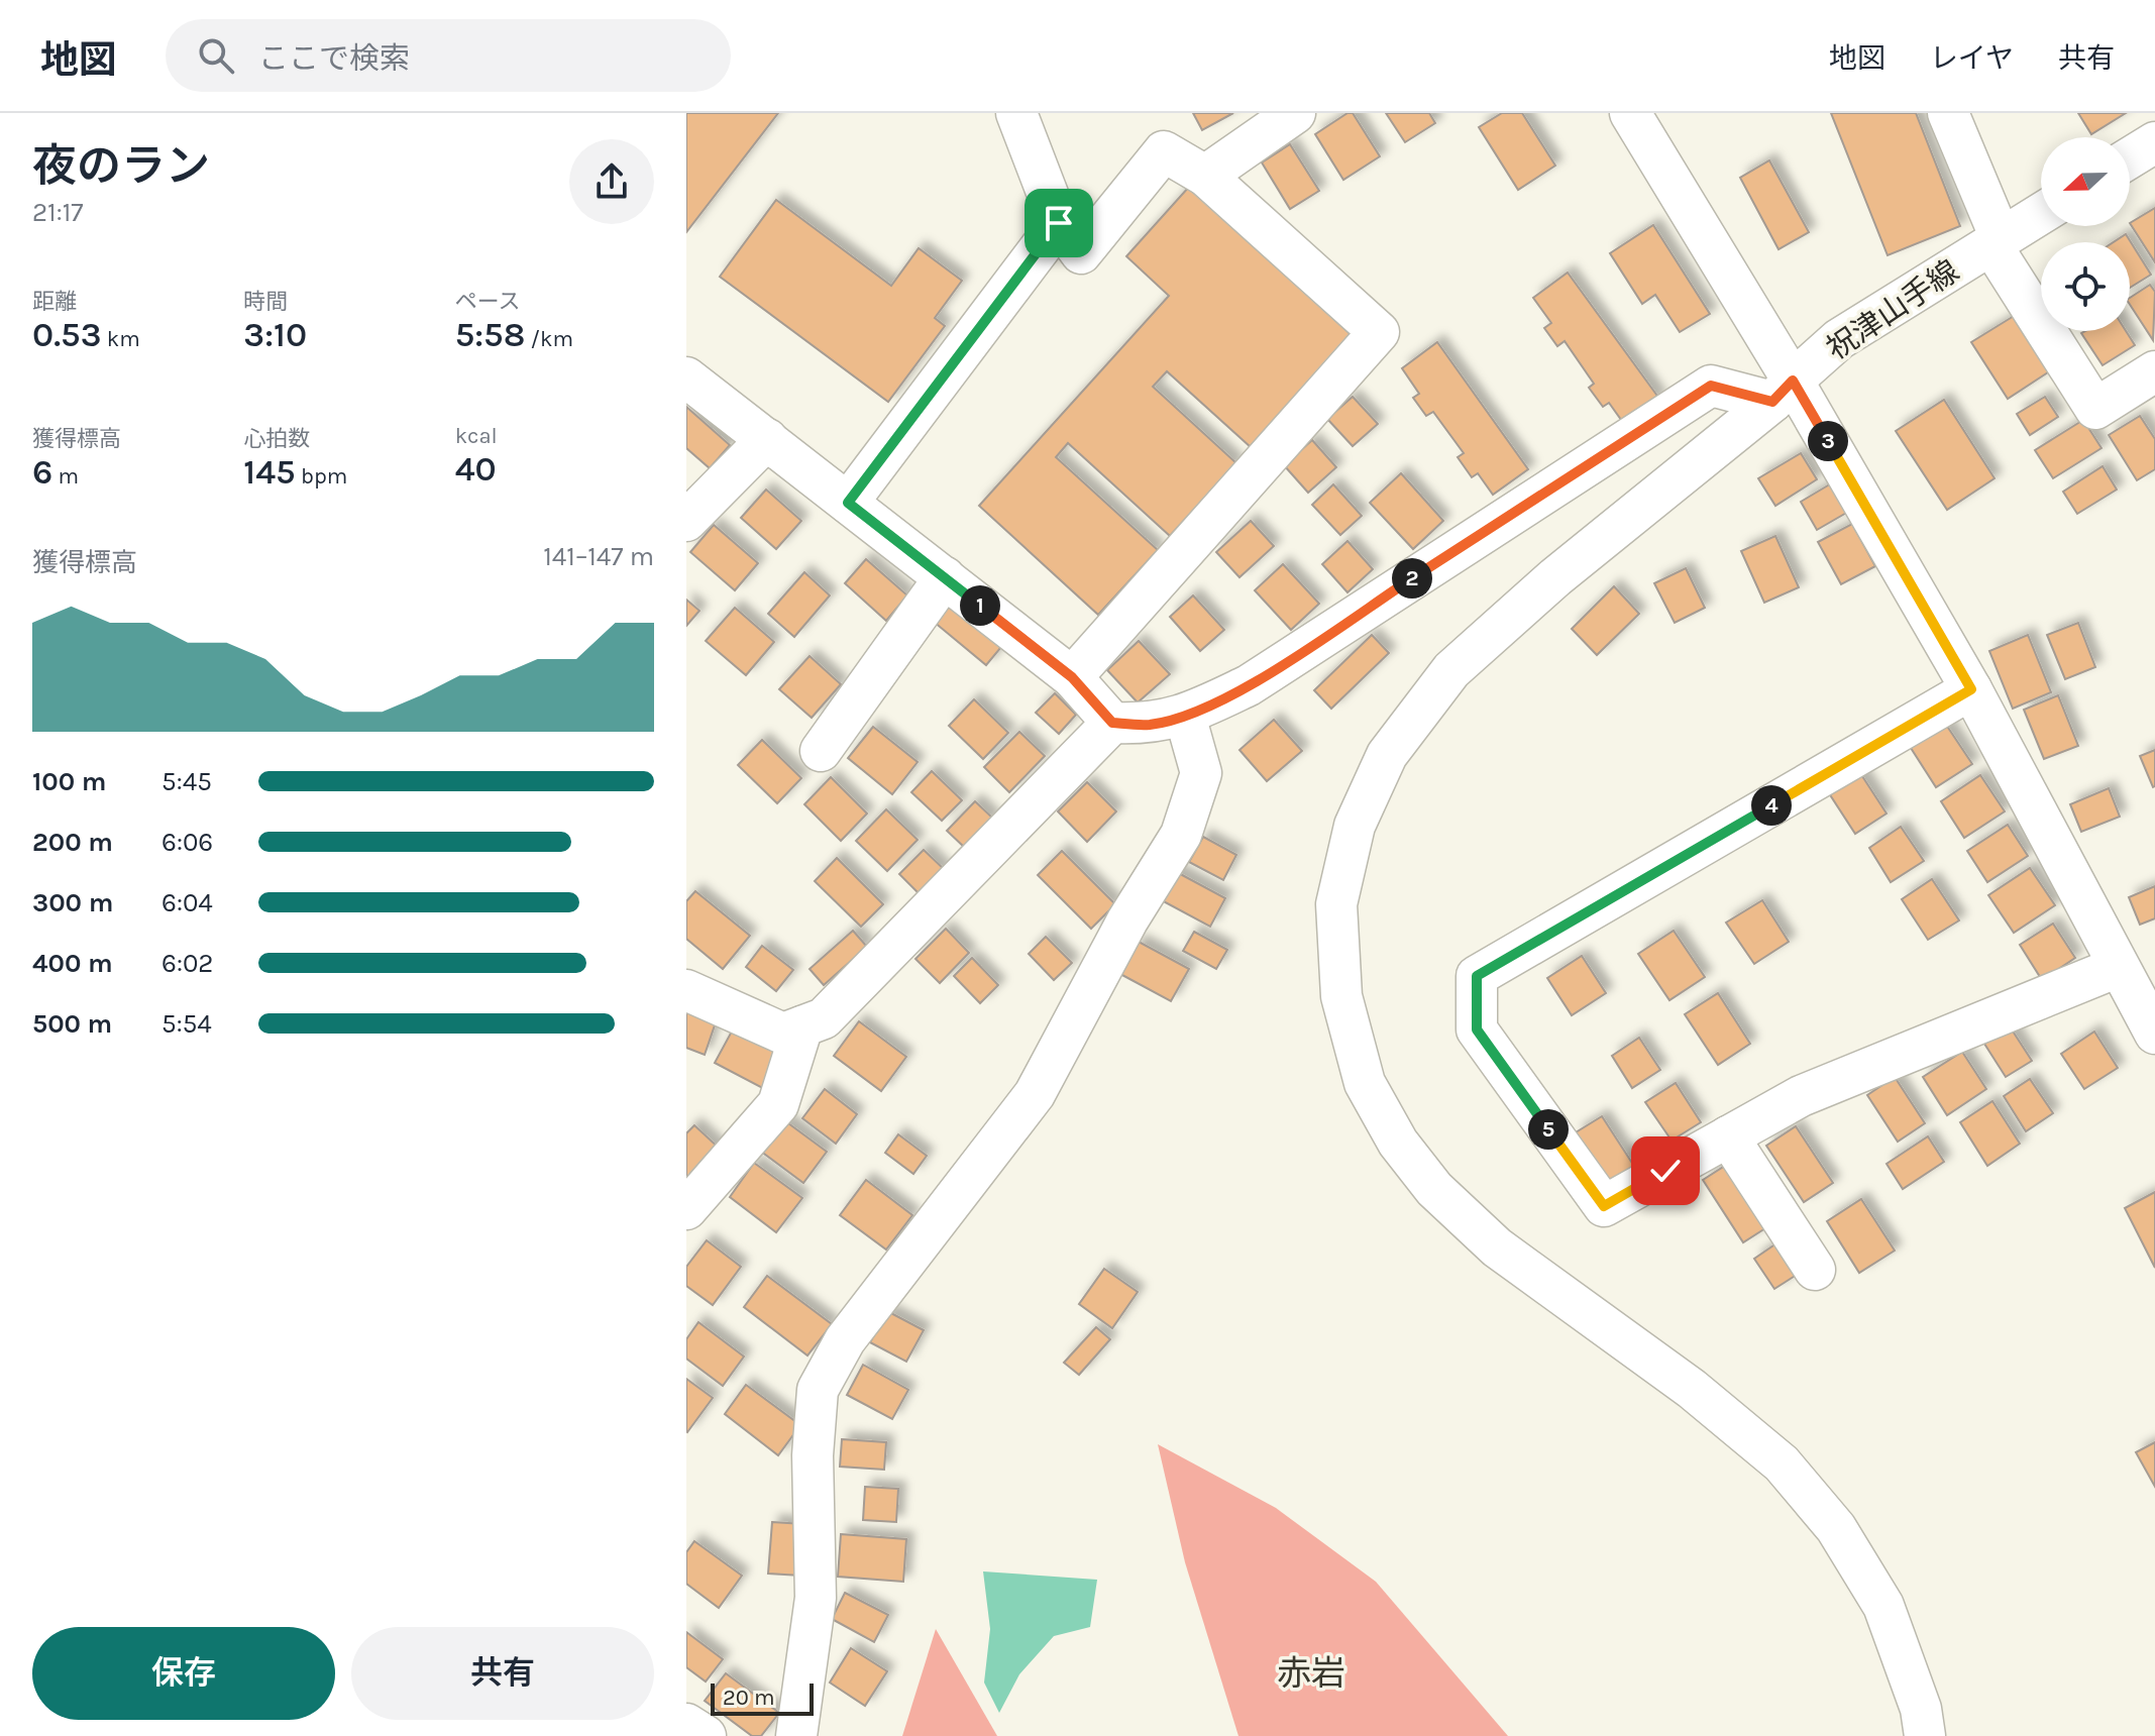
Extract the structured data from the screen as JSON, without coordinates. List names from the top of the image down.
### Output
{
  "streets": {
    "street": ["祝津山手線"]
  },
  "districts": ["赤岩"],
  "scale_bar": "20 m",
  "north": "left",
  "page": {
    "header": "地図",
    "search": "ここで検索",
    "nav": ["地図", "レイヤ", "共有"],
    "heading": ["夜のラン", "21:17"],
    "stats": [
      ["距離", "0.53 km"],
      ["時間", "3:10"],
      ["ペース", "5:58 /km"],
      ["獲得標高", "6 m"],
      ["心拍数", "145 bpm"],
      ["kcal", "40"]
    ],
    "pins": [
      "3",
      "2",
      "1",
      "4",
      "5"
    ],
    "chart": ["獲得標高", "141–147 m"],
    "list": [
      {
        "name": "100 m",
        "note": "5:45"
      },
      {
        "name": "200 m",
        "note": "6:06"
      },
      {
        "name": "300 m",
        "note": "6:04"
      },
      {
        "name": "400 m",
        "note": "6:02"
      },
      {
        "name": "500 m",
        "note": "5:54"
      }
    ],
    "buttons": ["保存", "共有"],
    "scale": "20 m"
  }
}
